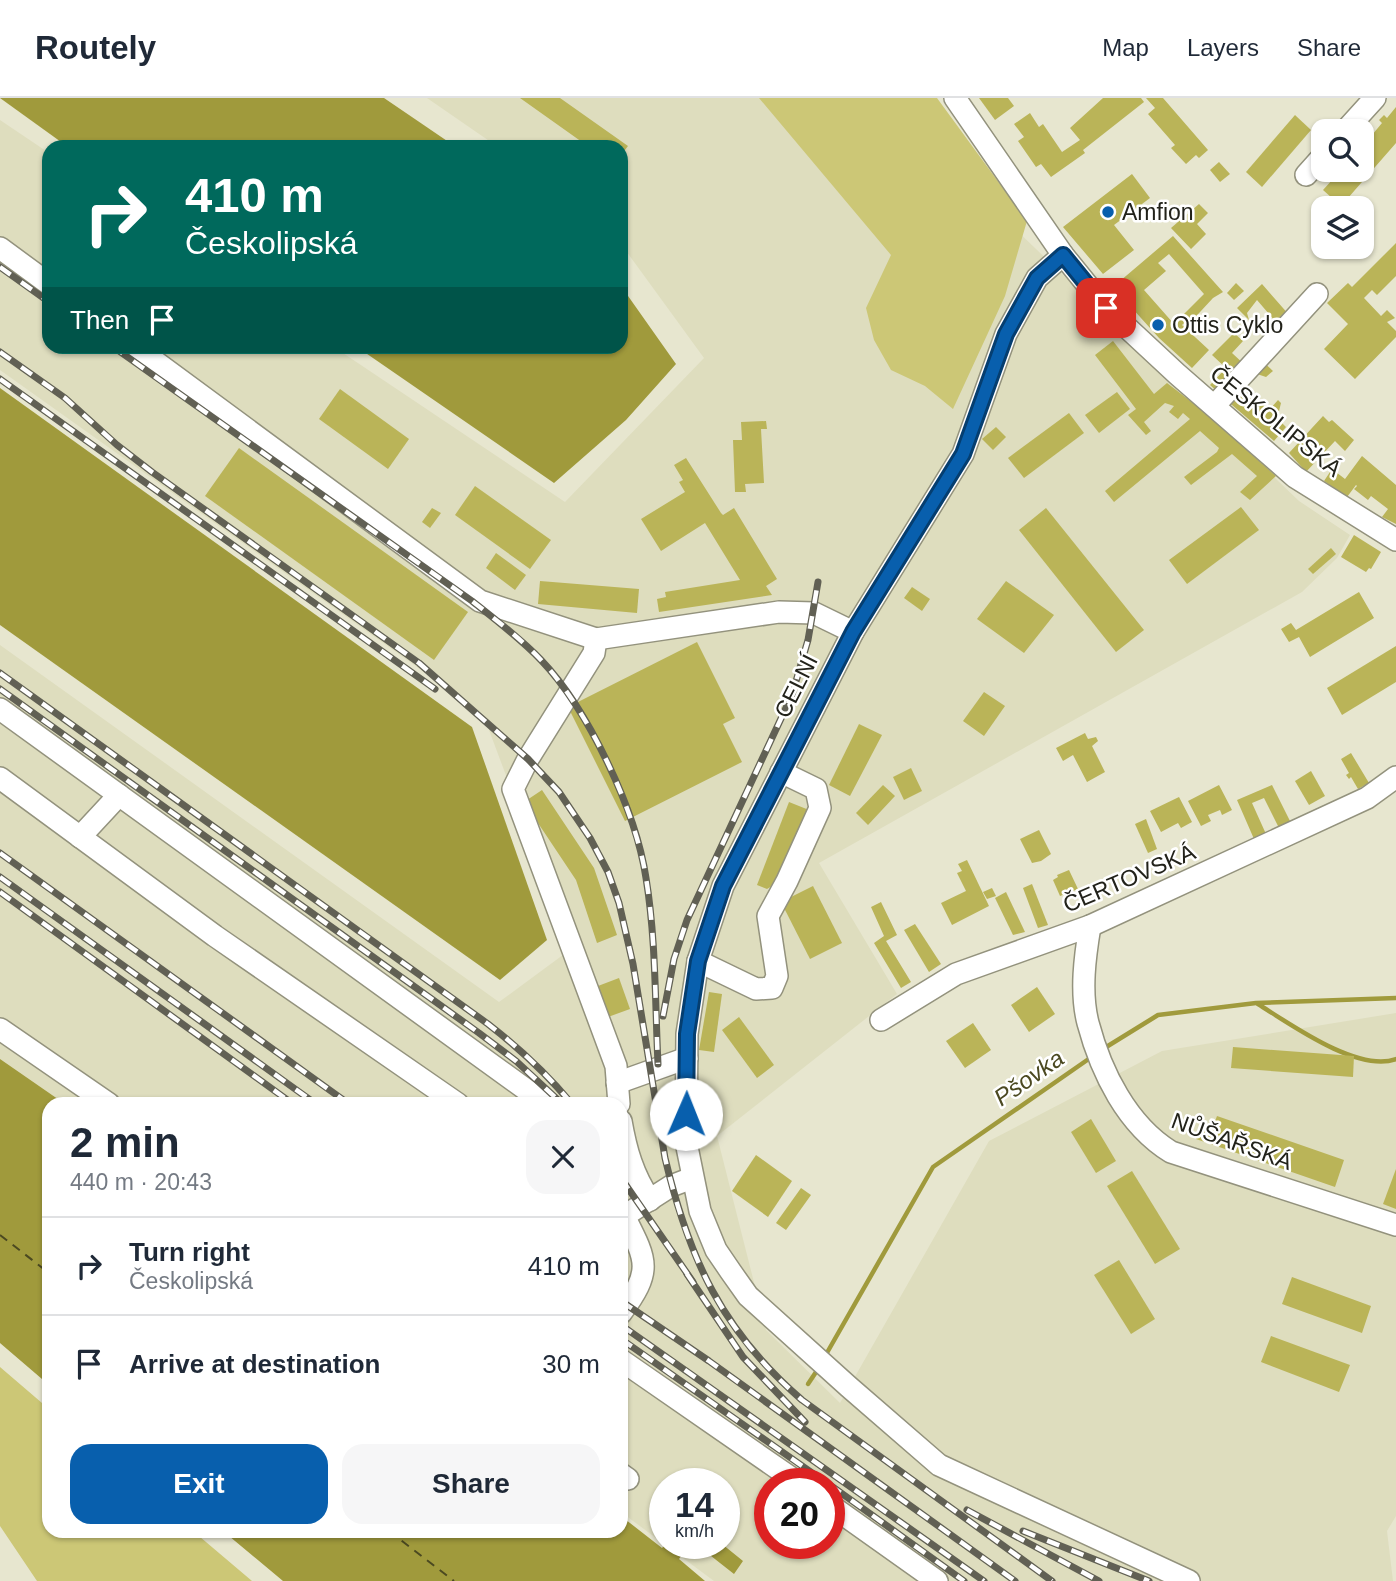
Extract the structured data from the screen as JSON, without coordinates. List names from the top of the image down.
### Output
{
  "streets": {
    "street": [
      "ČESKOLIPSKÁ",
      "CELNÍ",
      "ČERTOVSKÁ",
      "NŮŠAŘSKÁ"
    ]
  },
  "crossings": [
    ["ČESKOLIPSKÁ", "CELNÍ"],
    ["ČERTOVSKÁ", "NŮŠAŘSKÁ"]
  ],
  "water": ["Pšovka"],
  "places": ["Amfion", "Ottis Cyklo"],
  "page": {
    "header": "Routely",
    "nav": ["Map", "Layers", "Share"],
    "turn": ["410 m", "Českolipská"],
    "then": "Then",
    "heading": ["2 min", "440 m · 20:43"],
    "list": [
      {
        "name": "Turn right",
        "note": "Českolipská",
        "value": "410 m"
      },
      {
        "name": "Arrive at destination",
        "value": "30 m"
      }
    ],
    "buttons": ["Exit", "Share"],
    "speed": "14 km/h",
    "limit": "20"
  }
}
